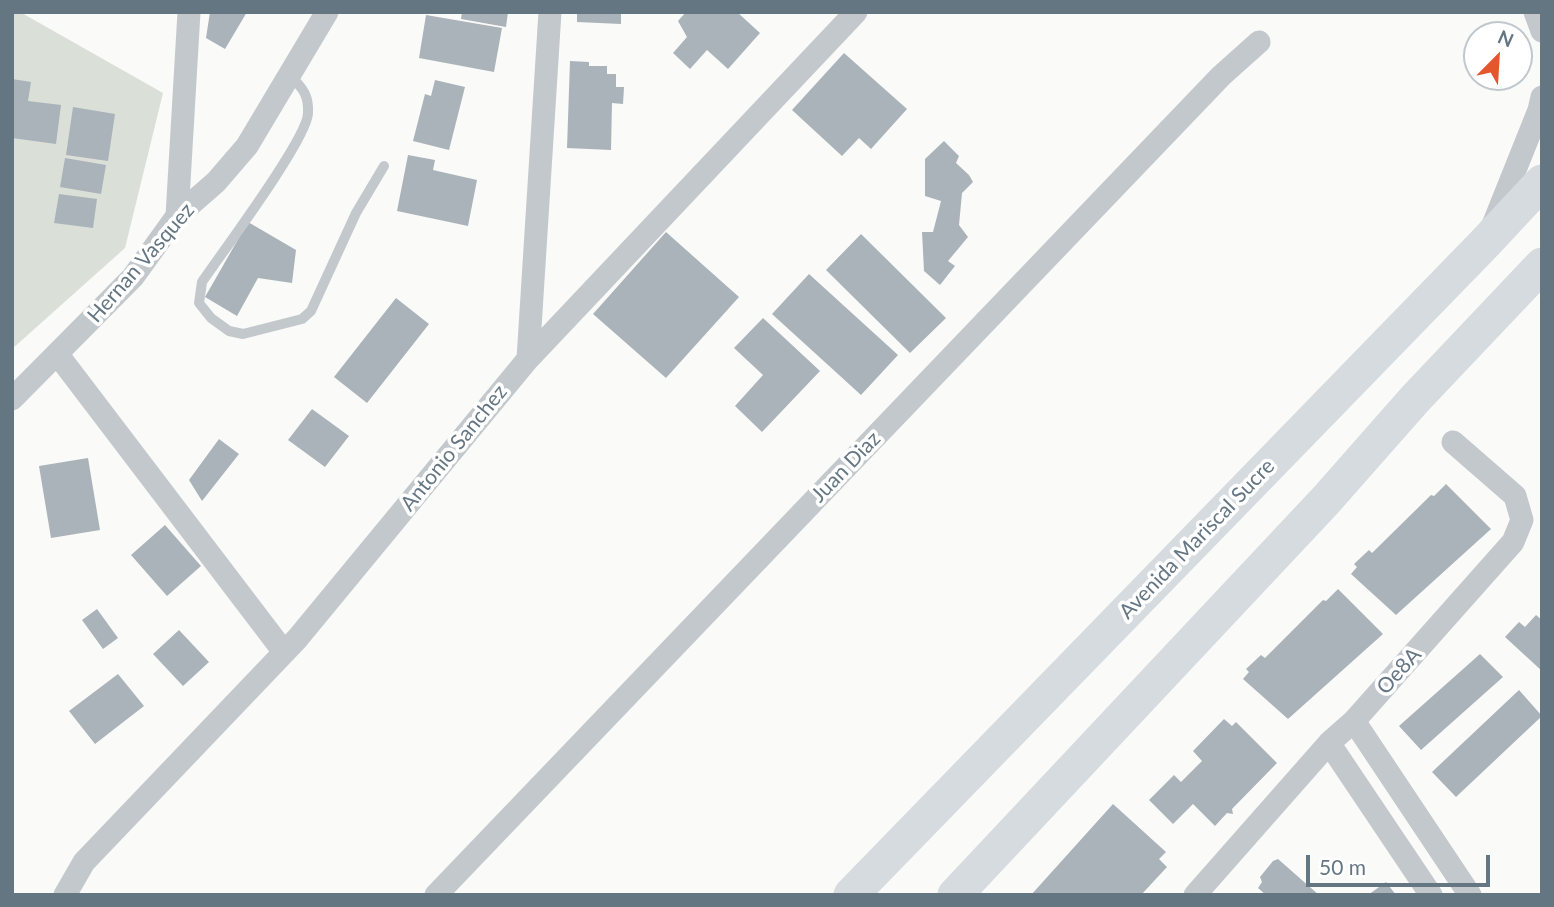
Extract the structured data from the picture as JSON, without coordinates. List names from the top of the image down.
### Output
{
  "streets": {
    "main road": ["Avenida Mariscal Sucre"],
    "street": [
      "Hernan Vasquez",
      "Antonio Sanchez",
      "Juan Diaz",
      "Oe8A"
    ]
  },
  "scale_bar": "50 m",
  "north": "top right"
}
